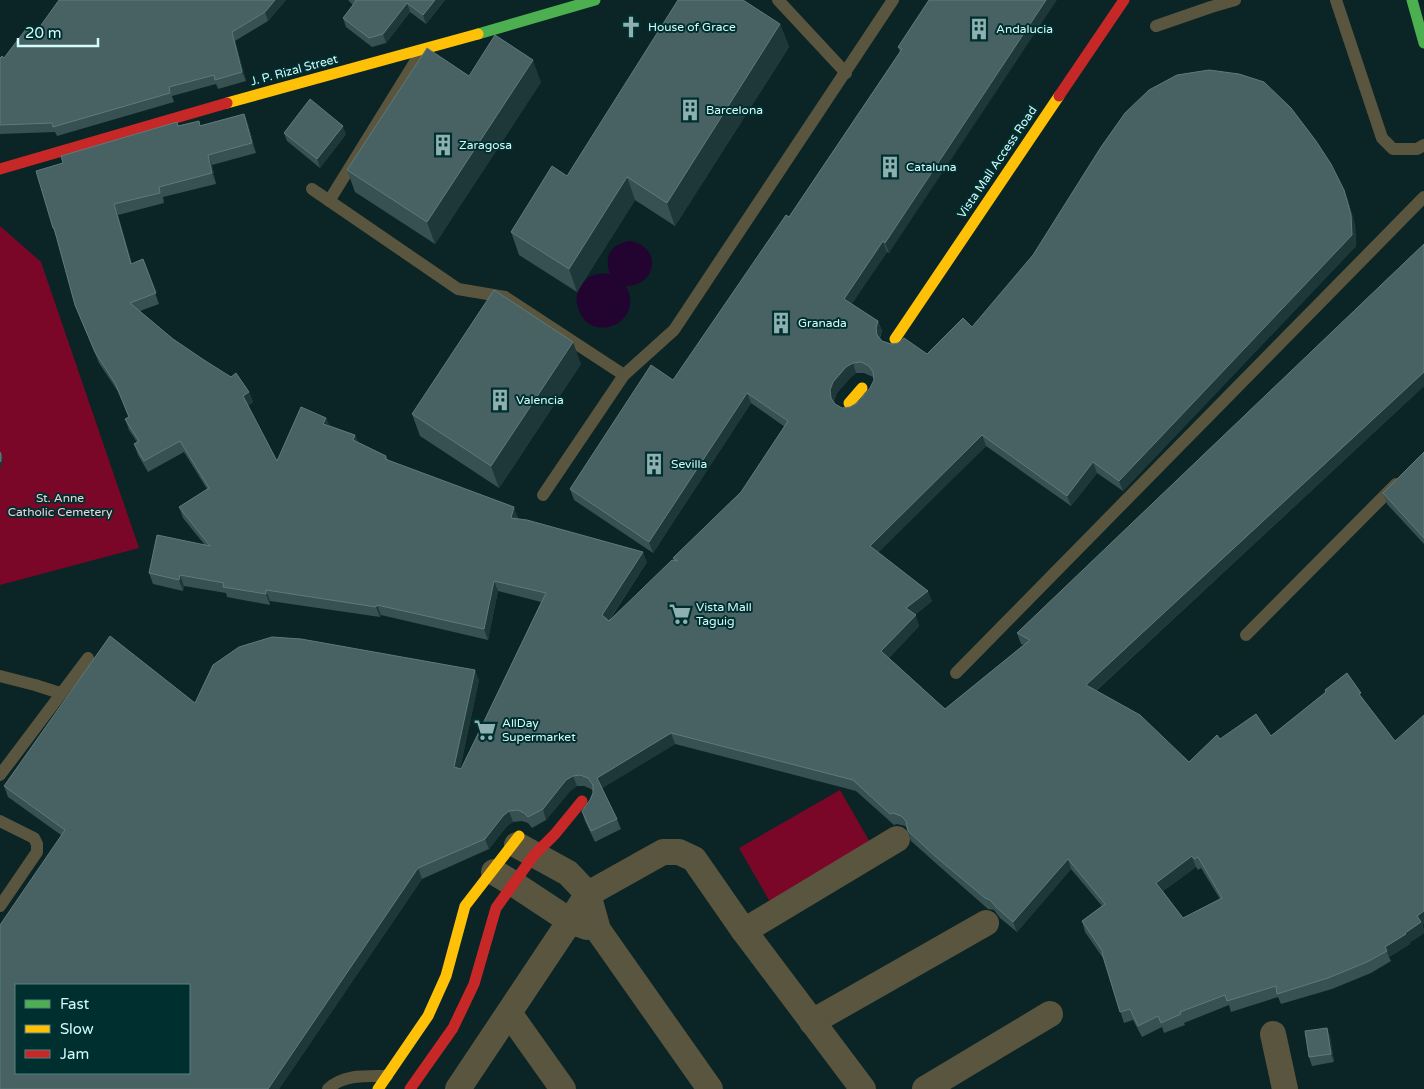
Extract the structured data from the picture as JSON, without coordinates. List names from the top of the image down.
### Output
{
  "streets": {
    "street": ["J. P. Rizal Street", "Vista Mall Access Road"]
  },
  "parks": ["St. Anne Catholic Cemetery"],
  "places": {
    "church": ["House of Grace"],
    "building": [
      "Andalucia",
      "Barcelona",
      "Zaragosa",
      "Cataluna",
      "Granada",
      "Valencia",
      "Sevilla"
    ],
    "supermarket": ["Vista Mall Taguig", "AllDay Supermarket"]
  },
  "legend": ["Fast", "Slow", "Jam"],
  "scale_bar": "20 m"
}
